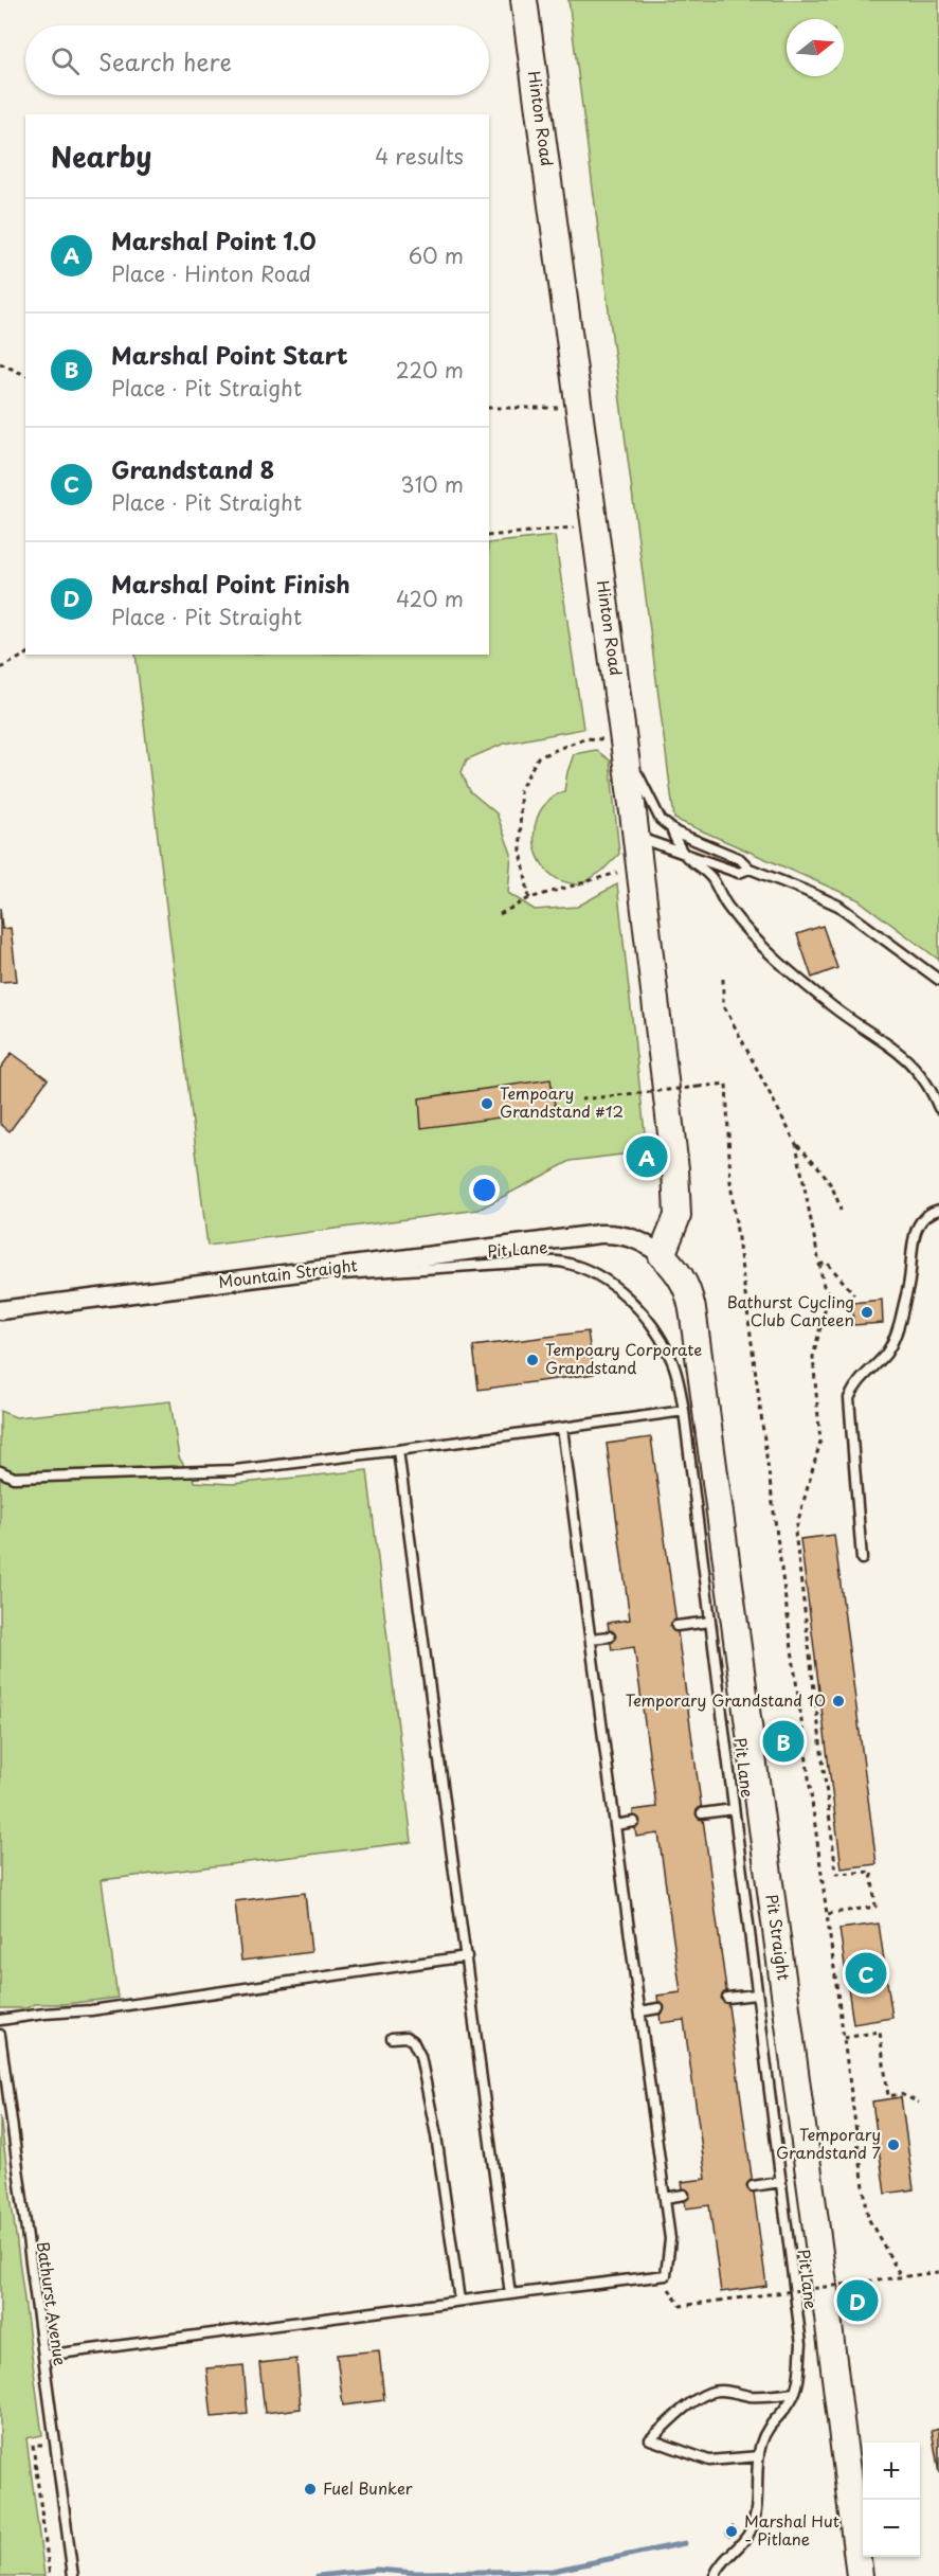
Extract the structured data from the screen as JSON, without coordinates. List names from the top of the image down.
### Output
{
  "streets": {
    "street": ["Hinton Road", "Mountain Straight", "Pit Straight"],
    "lane": ["Pit Lane", "Bathurst Avenue"]
  },
  "crossings": [
    ["Hinton Road", "Mountain Straight"],
    ["Hinton Road", "Pit Straight"],
    ["Pit Lane", "Mountain Straight"],
    ["Mountain Straight", "Pit Straight"]
  ],
  "places": [
    "Tempoary Grandstand #12",
    "Bathurst Cycling Club Canteen",
    "Tempoary Corporate Grandstand",
    "Temporary Grandstand 10",
    "Temporary Grandstand 7",
    "Fuel Bunker",
    "Marshal Hut - Pitlane"
  ],
  "north": "right",
  "page": {
    "search": "Search here",
    "heading": ["Nearby", "4 results"],
    "list": [
      {
        "mark": "A",
        "name": "Marshal Point 1.0",
        "note": "Place · Hinton Road",
        "value": "60 m"
      },
      {
        "mark": "B",
        "name": "Marshal Point Start",
        "note": "Place · Pit Straight",
        "value": "220 m"
      },
      {
        "mark": "C",
        "name": "Grandstand 8",
        "note": "Place · Pit Straight",
        "value": "310 m"
      },
      {
        "mark": "D",
        "name": "Marshal Point Finish",
        "note": "Place · Pit Straight",
        "value": "420 m"
      }
    ],
    "pins": [
      "A",
      "B",
      "C",
      "D"
    ],
    "map_buttons": ["+", "−"]
  }
}
